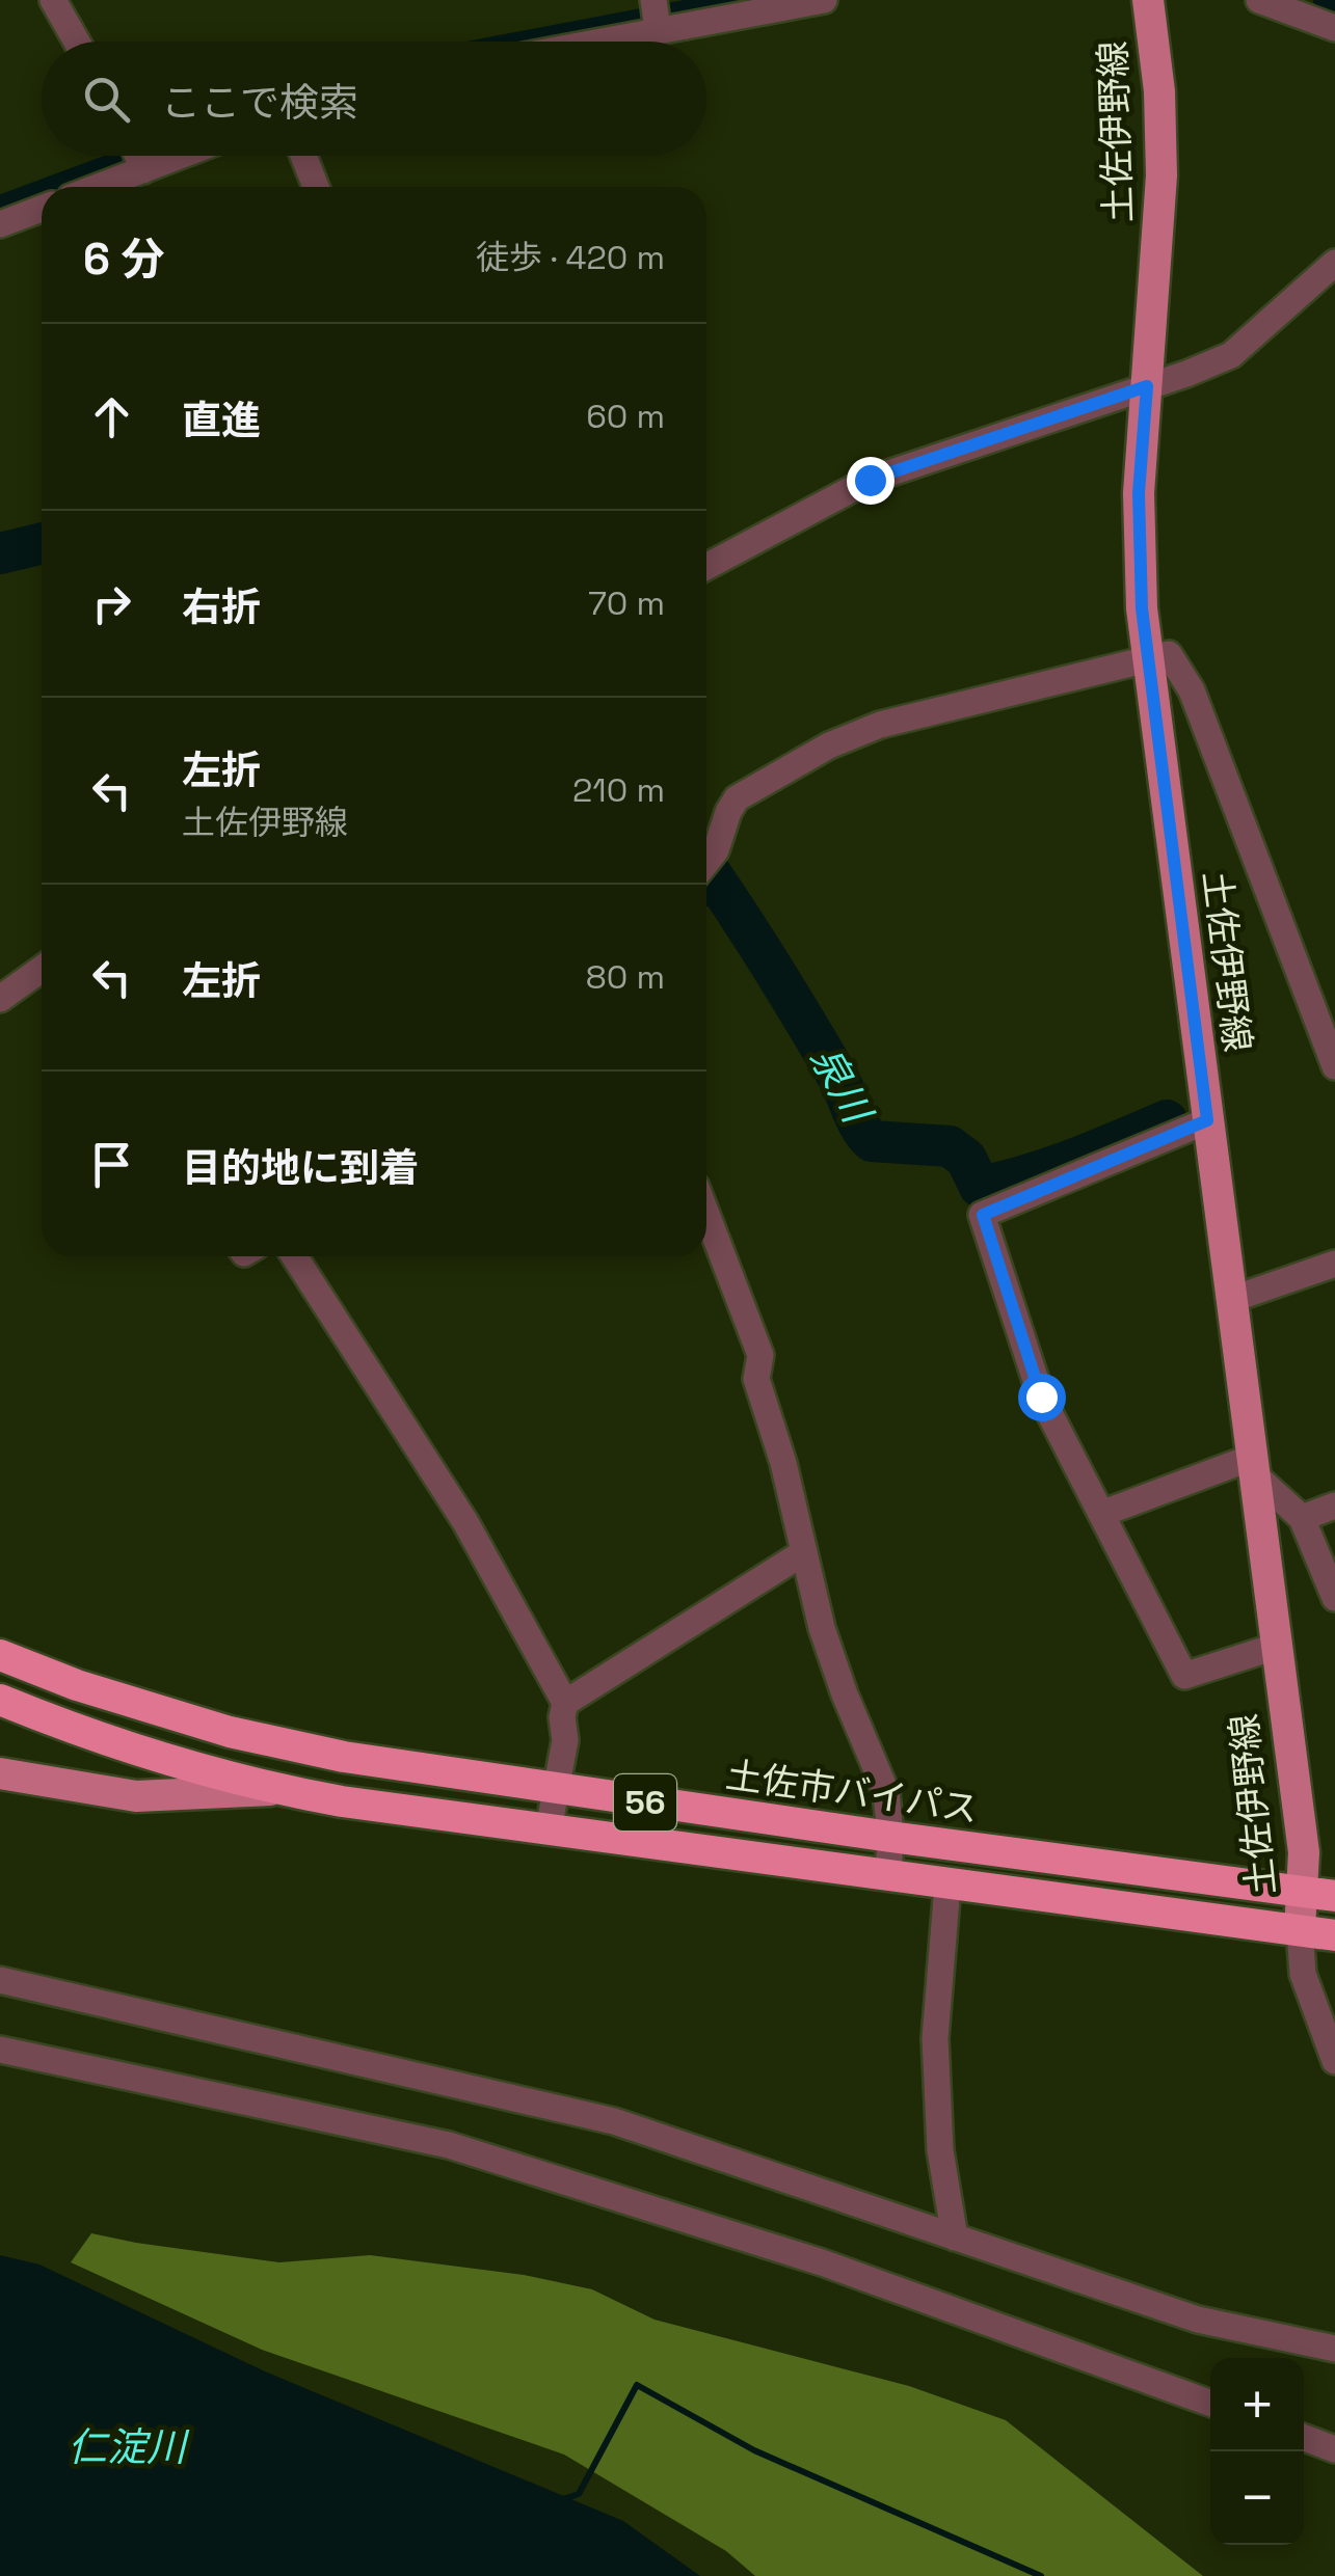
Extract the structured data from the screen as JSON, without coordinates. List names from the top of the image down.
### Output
{
  "streets": {
    "highway": ["土佐市バイパス", "56"],
    "main road": ["土佐伊野線"]
  },
  "crossings": [
    ["土佐伊野線", "土佐市バイパス"],
    ["土佐伊野線", "56"]
  ],
  "water": ["泉川", "仁淀川"],
  "page": {
    "search": "ここで検索",
    "heading": ["6 分", "徒歩 · 420 m"],
    "list": [
      ["直進", "60 m"],
      ["右折", "70 m"],
      ["左折", "土佐伊野線", "210 m"],
      ["左折", "80 m"],
      "目的地に到着"
    ],
    "map_buttons": ["+", "−"]
  }
}
